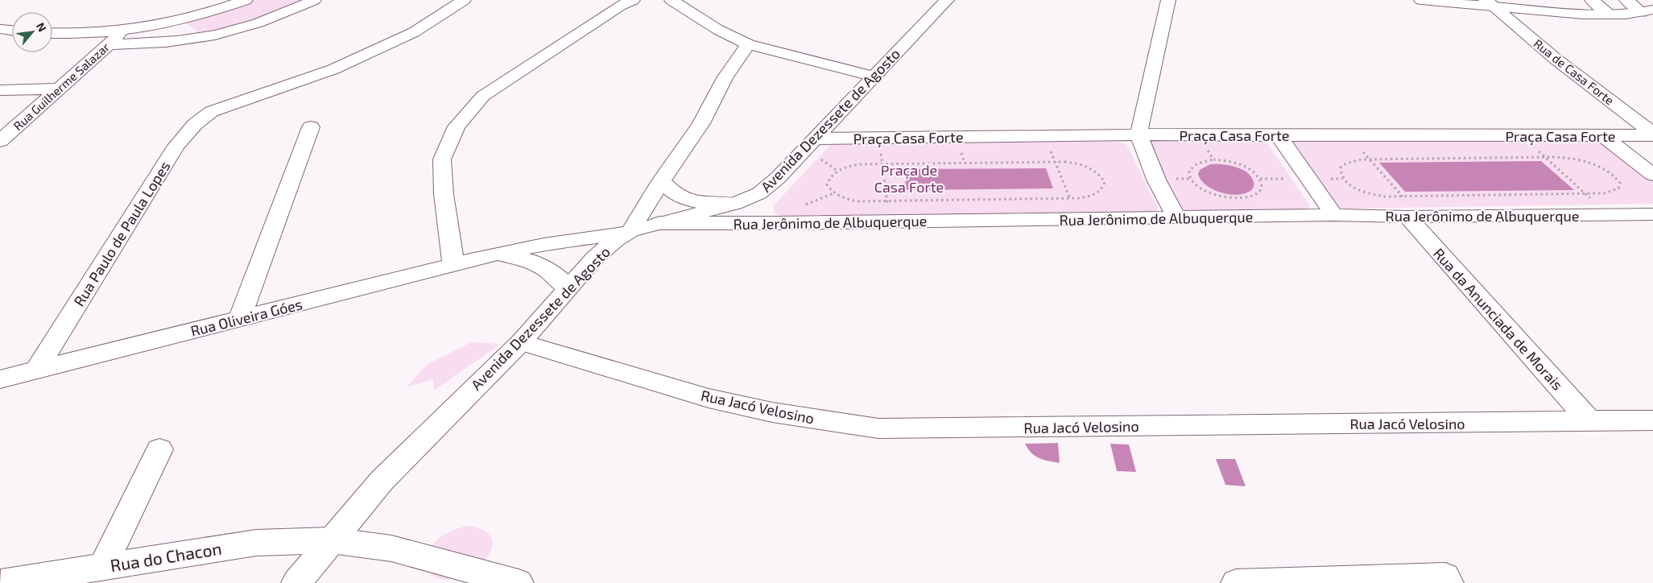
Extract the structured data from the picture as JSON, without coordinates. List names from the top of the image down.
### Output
{
  "streets": {
    "street": [
      "Rua de Casa Forte",
      "Rua Guilherme Salazar",
      "Avenida Dezessete de Agosto",
      "Praça Casa Forte",
      "Rua Jerônimo de Albuquerque",
      "Rua Paulo de Paula Lopes",
      "Rua Oliveira Góes",
      "Rua da Anunciada de Morais",
      "Rua Jacó Velosino",
      "Rua do Chacon"
    ]
  },
  "crossings": [
    ["Rua de Casa Forte", "Praça Casa Forte"],
    ["Avenida Dezessete de Agosto", "Praça Casa Forte"],
    ["Avenida Dezessete de Agosto", "Rua Jerônimo de Albuquerque"],
    ["Avenida Dezessete de Agosto", "Rua Oliveira Góes"],
    ["Avenida Dezessete de Agosto", "Rua Jacó Velosino"],
    ["Avenida Dezessete de Agosto", "Rua do Chacon"],
    ["Rua Jerônimo de Albuquerque", "Rua da Anunciada de Morais"],
    ["Rua Paulo de Paula Lopes", "Rua Oliveira Góes"],
    ["Rua da Anunciada de Morais", "Rua Jacó Velosino"]
  ],
  "parks": ["Praça de Casa Forte"],
  "north": "top right"
}
